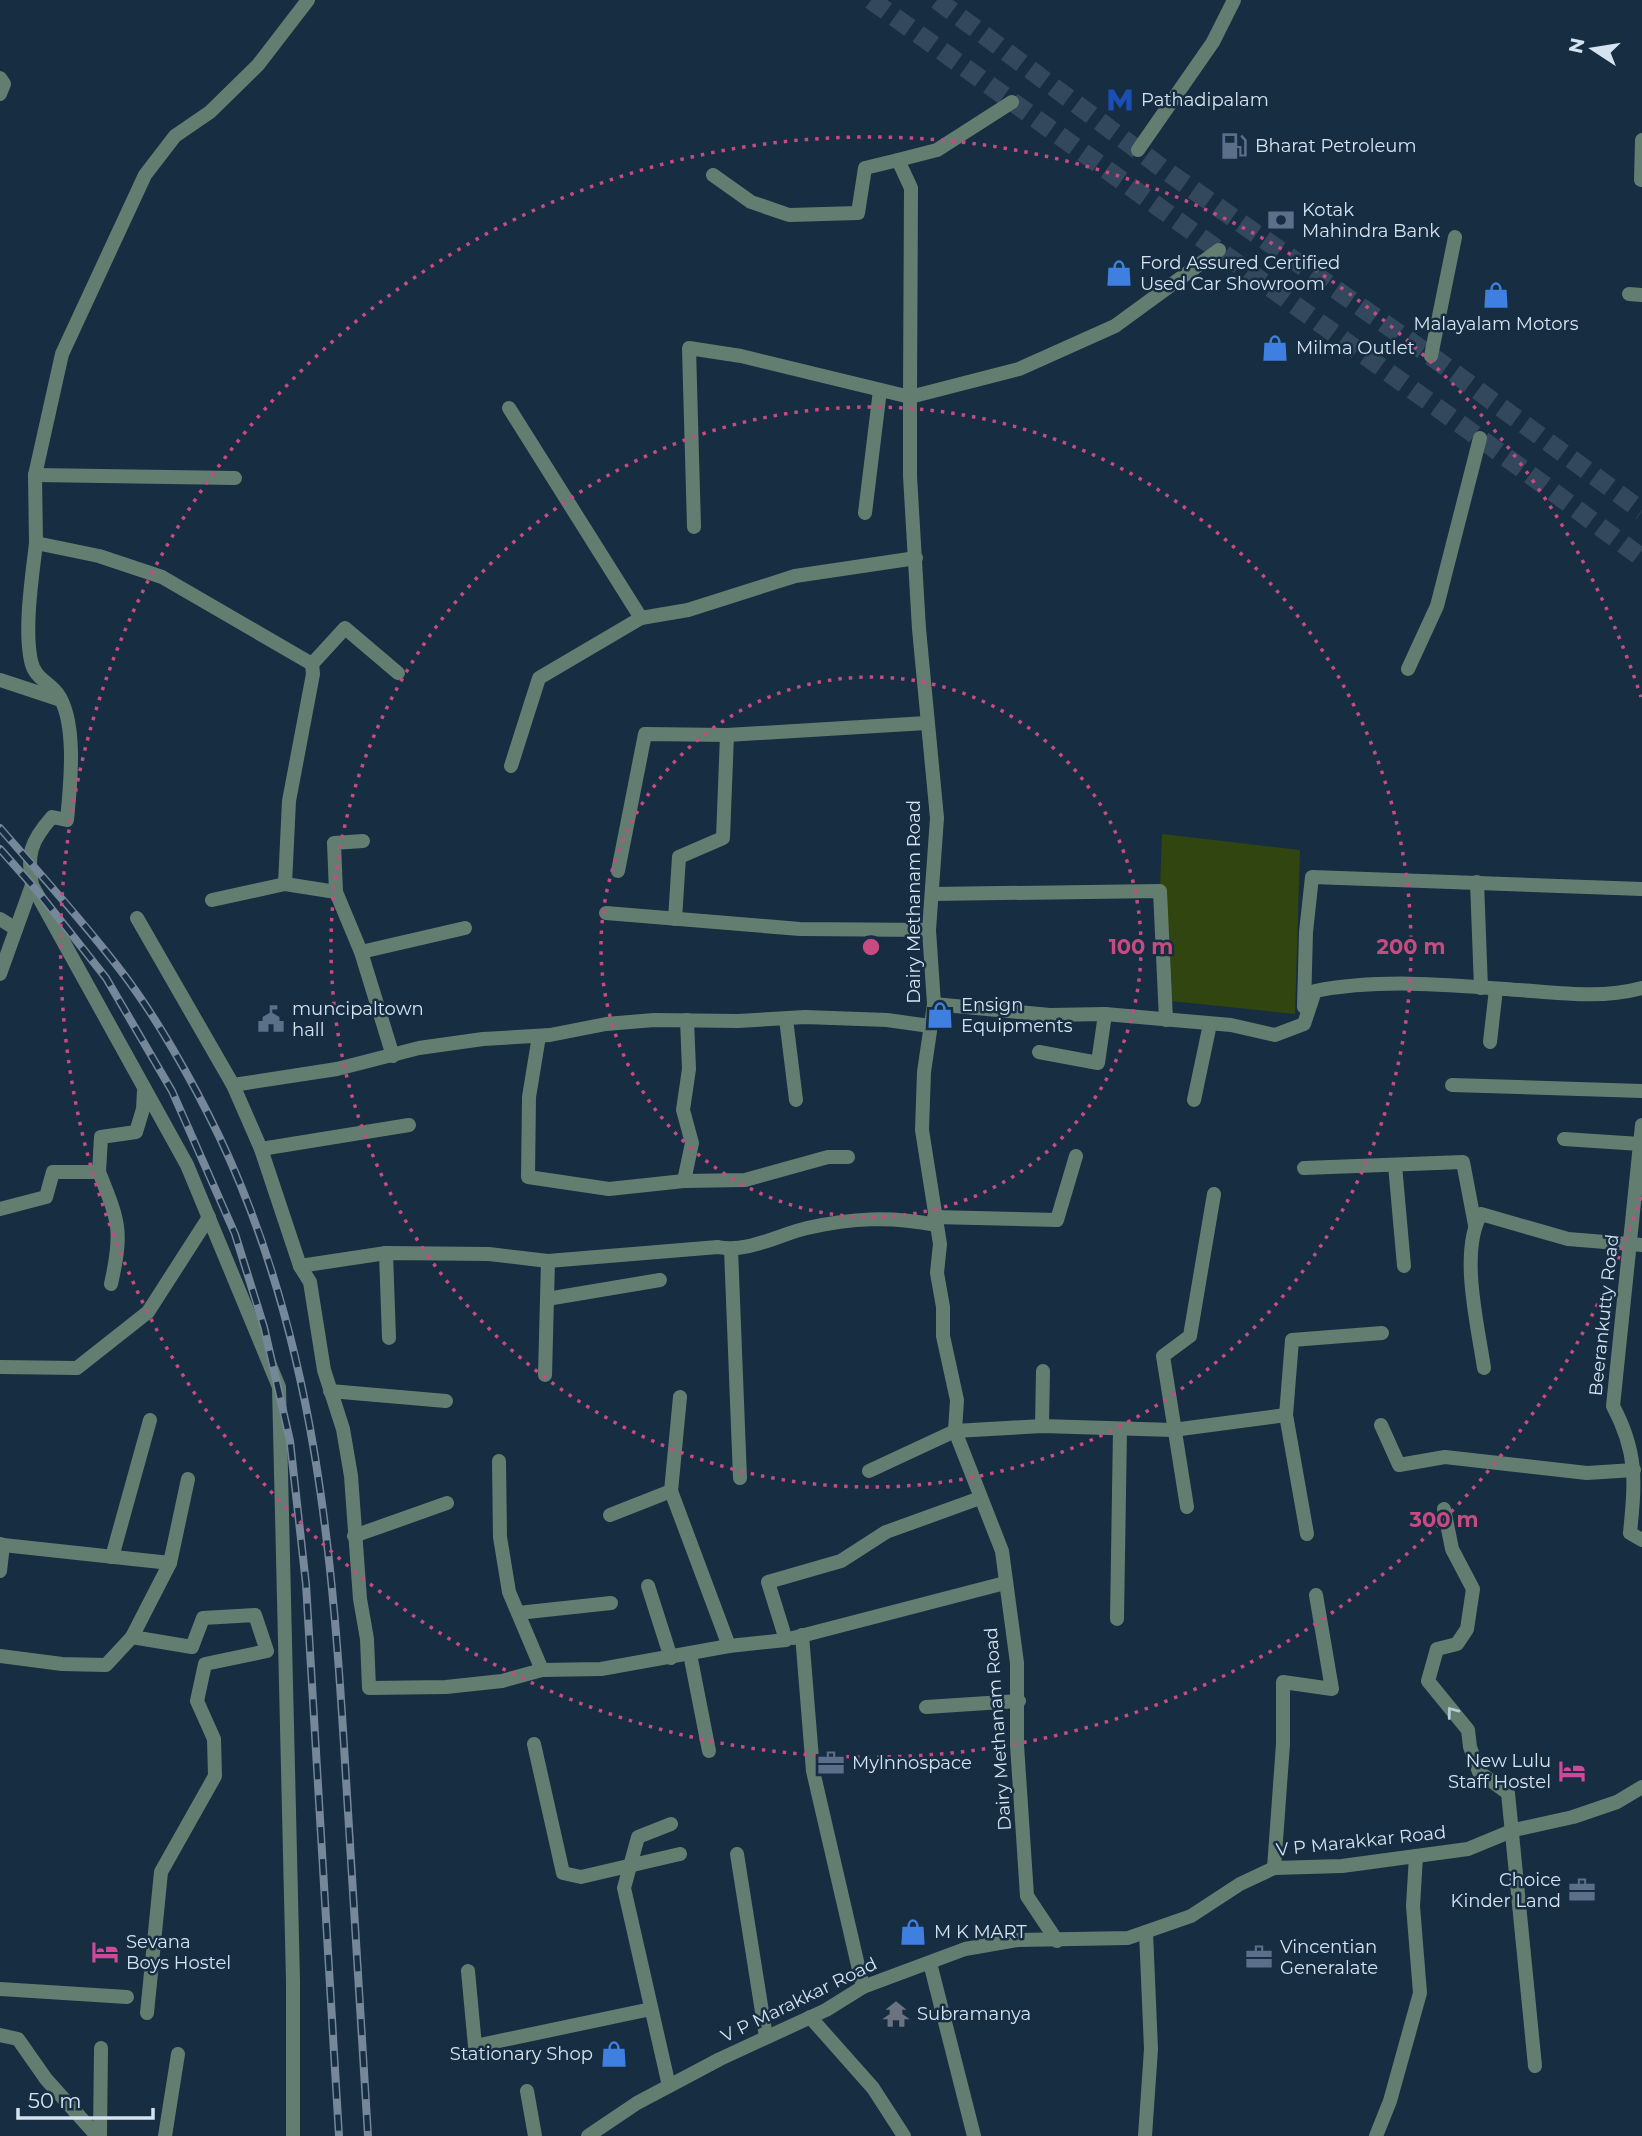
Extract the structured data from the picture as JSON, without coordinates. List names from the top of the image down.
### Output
{
  "streets": {
    "street": ["Dairy Methanam Road", "Beerankutty Road", "V P Marakkar Road"]
  },
  "crossings": [
    ["Dairy Methanam Road", "V P Marakkar Road"]
  ],
  "places": {
    "metro station": ["Pathadipalam"],
    "fuel station": ["Bharat Petroleum"],
    "bank": ["Kotak Mahindra Bank"],
    "shop": [
      "Ford Assured Certified Used Car Showroom",
      "Malayalam Motors",
      "Milma Outlet",
      "Ensign Equipments",
      "M K MART",
      "Stationary Shop"
    ],
    "public building": ["muncipaltown hall"],
    "office": ["Mylnnospace", "Choice Kinder Land", "Vincentian Generalate"],
    "hotel": ["New Lulu Staff Hostel", "Sevana Boys Hostel"],
    "temple": ["Subramanya"]
  },
  "scale_bar": "50 m",
  "north": "left",
  "rings": ["100 m", "200 m", "300 m"]
}
